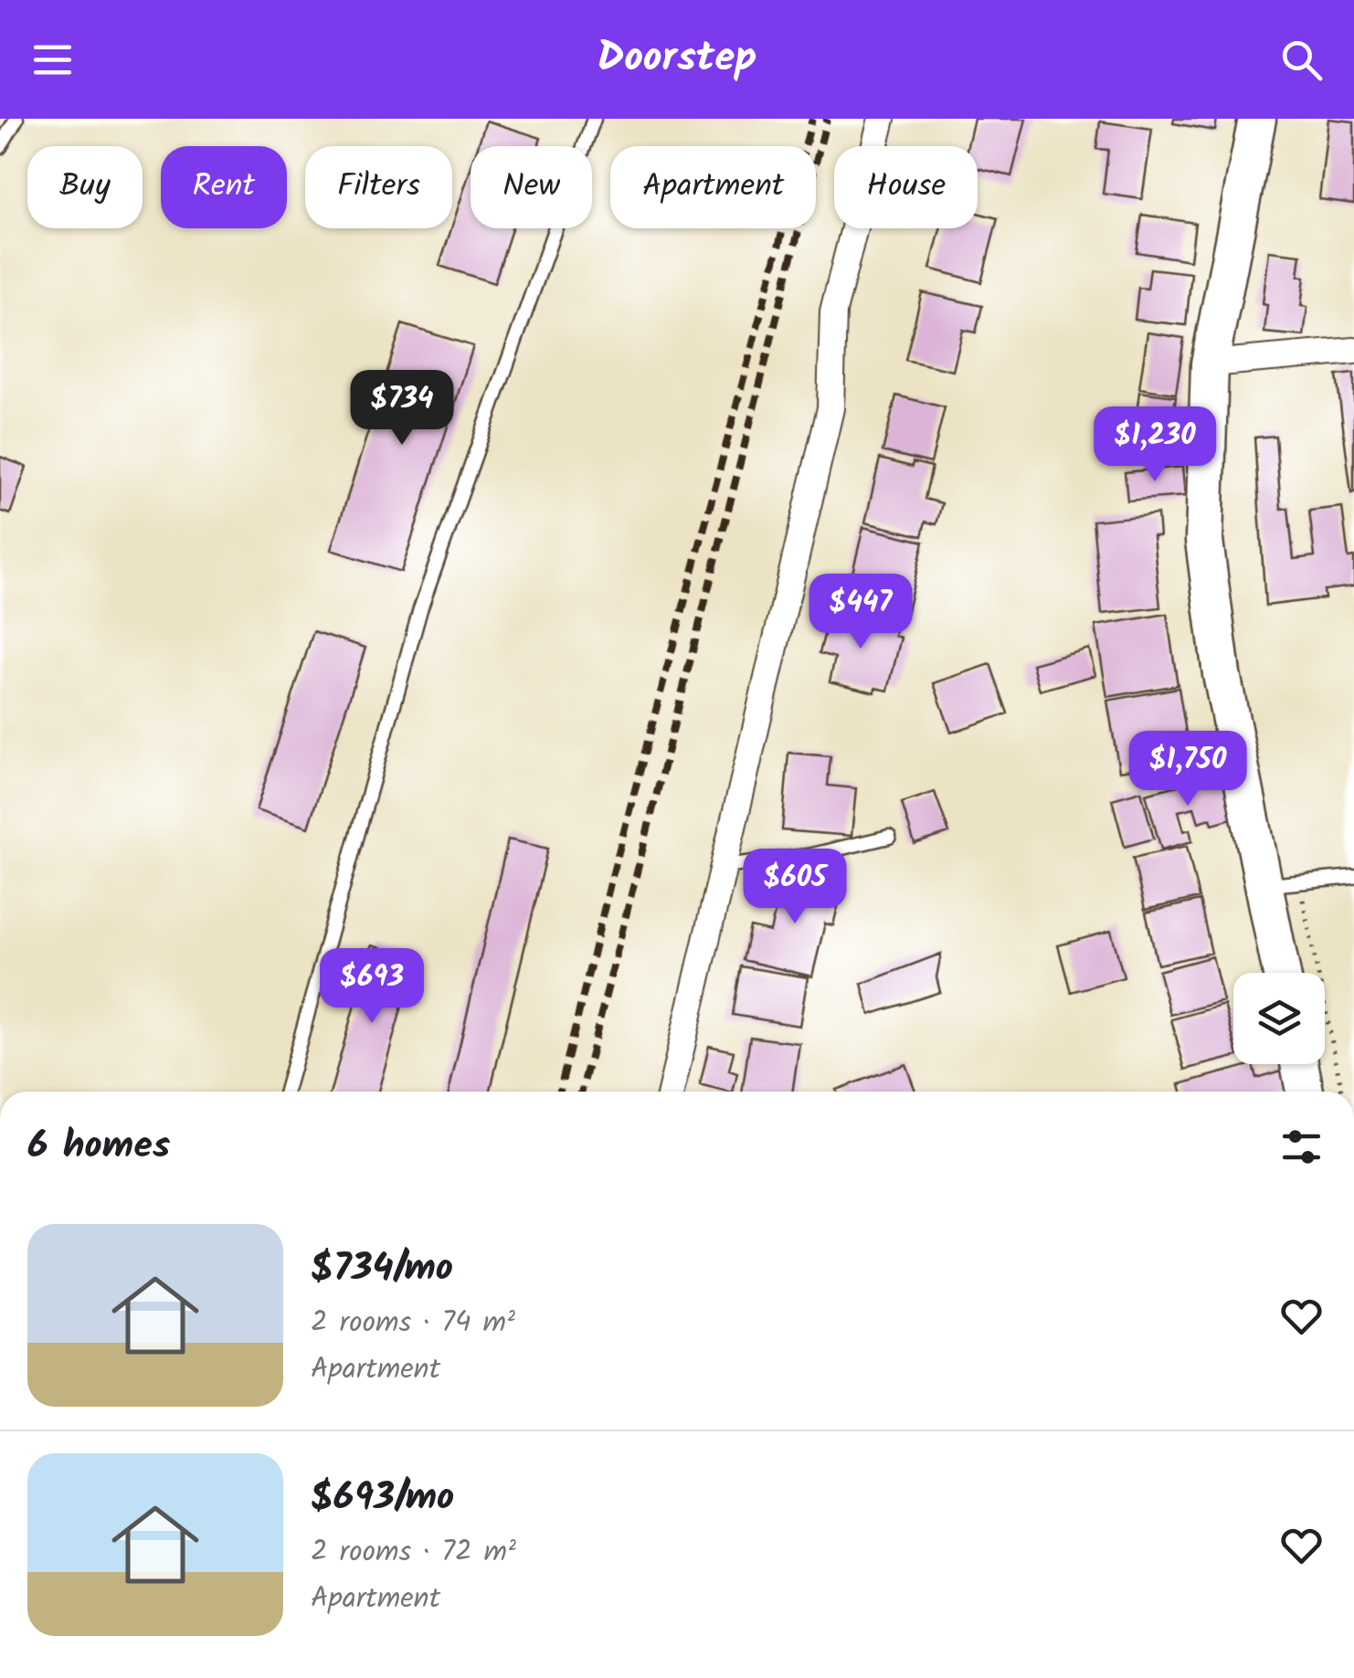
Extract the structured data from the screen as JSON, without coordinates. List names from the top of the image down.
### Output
{
  "page": {
    "header": "Doorstep",
    "chip": [
      "Buy",
      "Rent",
      "Filters",
      "New",
      "Apartment",
      "House"
    ],
    "price": [
      "$734",
      "$1,230",
      "$447",
      "$1,750",
      "$605",
      "$693"
    ],
    "heading": "6 homes",
    "list": [
      {
        "name": "$734/mo",
        "note": "2 rooms · 74 m² · Apartment"
      },
      {
        "name": "$693/mo",
        "note": "2 rooms · 72 m² · Apartment"
      }
    ]
  }
}
